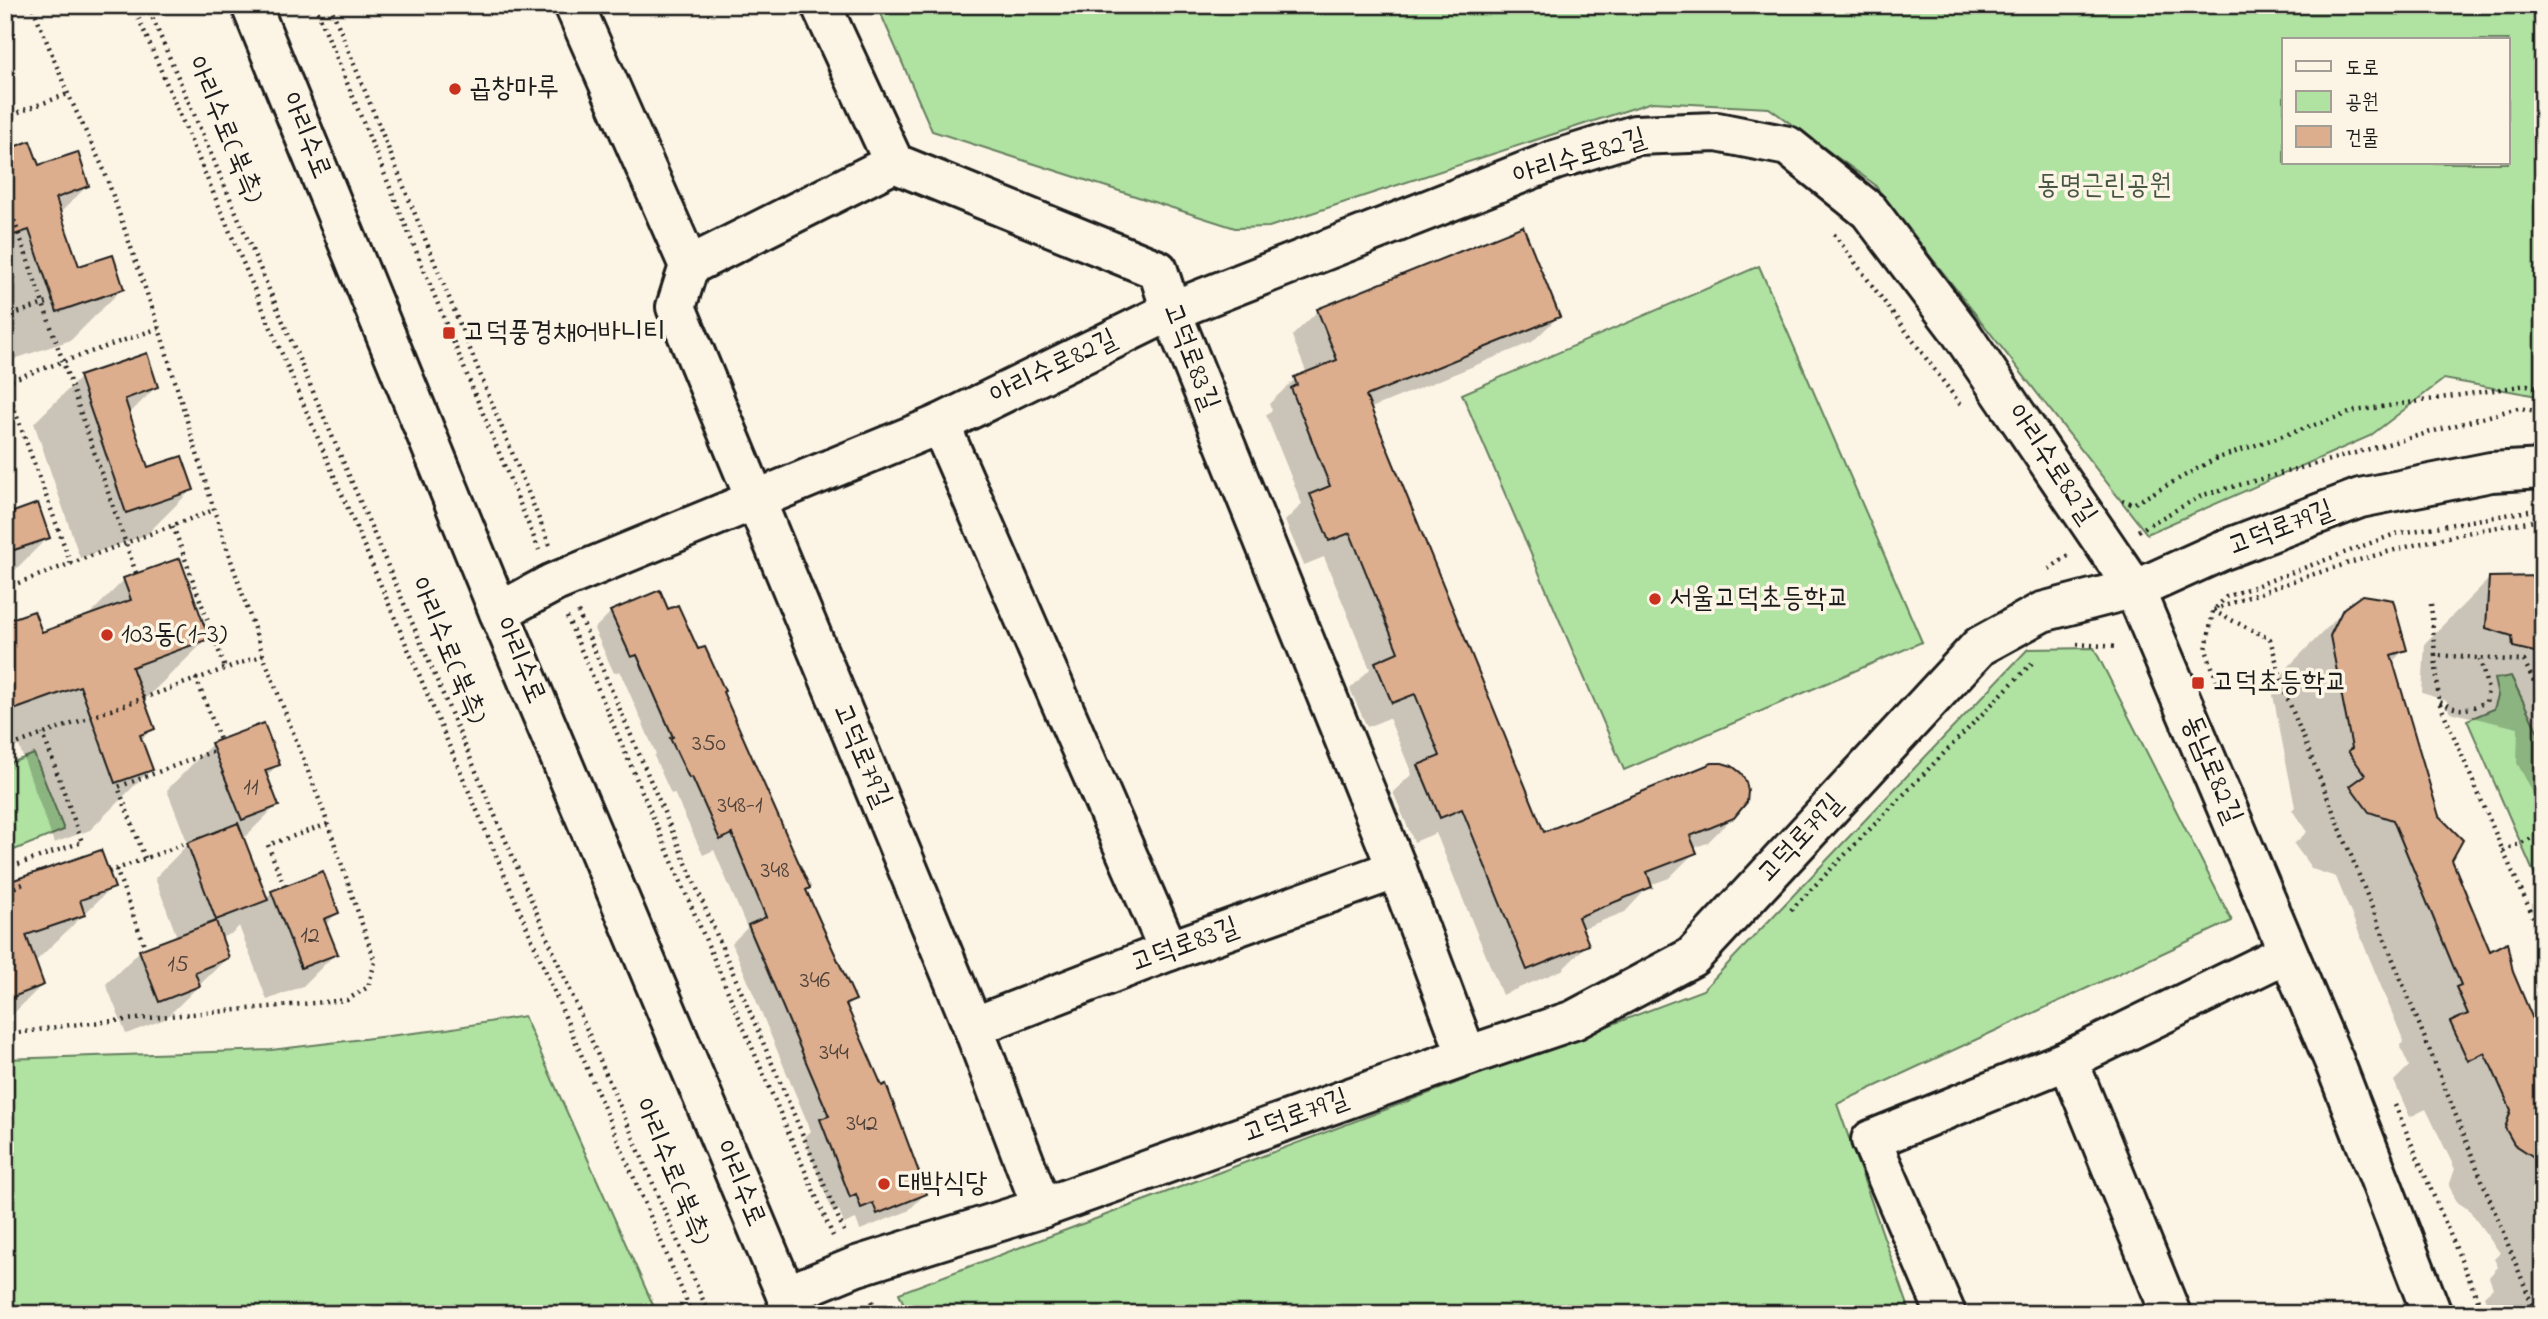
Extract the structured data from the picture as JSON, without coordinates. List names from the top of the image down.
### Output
{
  "streets": {
    "street": [
      "아리수로",
      "아리수로82길",
      "고덕로83길",
      "고덕로79길",
      "동남로82길"
    ],
    "path": ["아리수로(북측)"]
  },
  "crossings": [
    ["아리수로", "아리수로82길"],
    ["아리수로", "고덕로79길"],
    ["아리수로82길", "고덕로83길"],
    ["아리수로82길", "고덕로79길"],
    ["아리수로82길", "동남로82길"],
    ["고덕로83길", "고덕로79길"],
    ["고덕로79길", "동남로82길"]
  ],
  "parks": ["동명근린공원"],
  "places": {
    "other": [
      "곱창마루",
      "서울고덕초등학교",
      "103동(1-3)",
      "대박식당"
    ],
    "transit": ["고덕풍경채어바니티", "고덕초등학교"]
  },
  "house_numbers": [
    "350",
    "11",
    "348-1",
    "348",
    "12",
    "15",
    "346",
    "344",
    "342"
  ],
  "legend": ["도로", "공원", "건물"]
}
